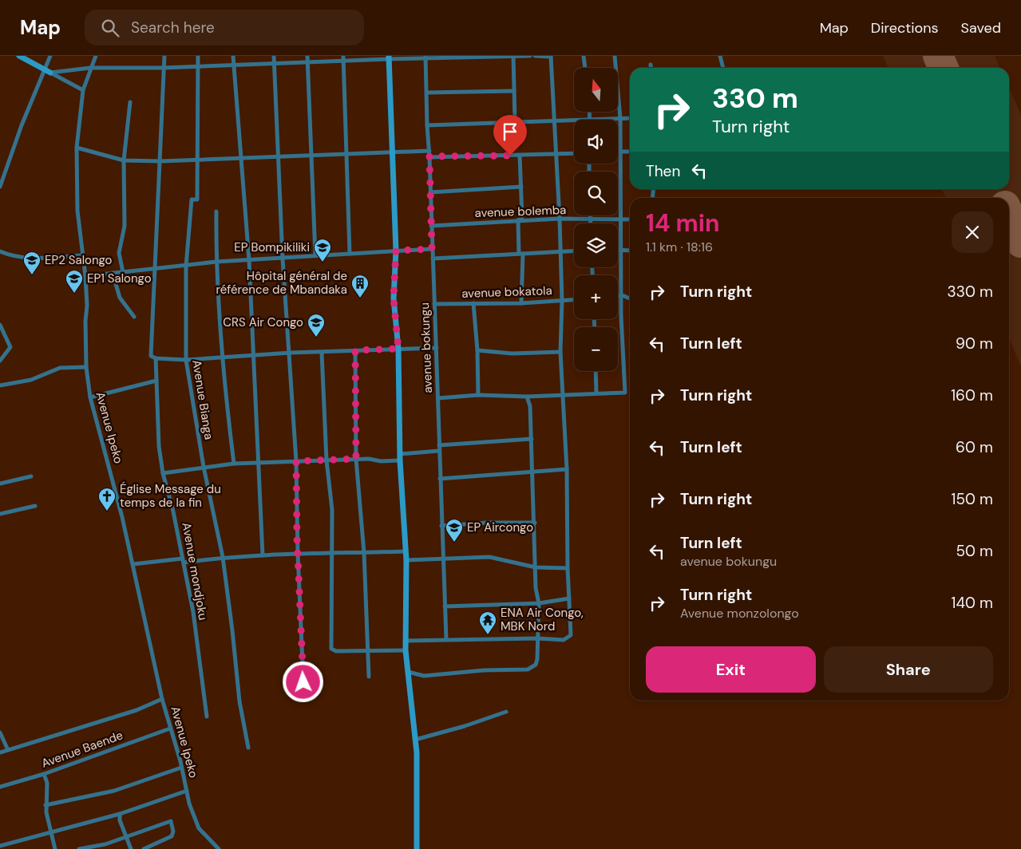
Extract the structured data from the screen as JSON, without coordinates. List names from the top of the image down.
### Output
{
  "streets": {
    "street": [
      "avenue bolemba",
      "avenue bokatola",
      "avenue bokungu",
      "Avenue Bianga",
      "Avenue Ipeko",
      "Avenue mondjoku",
      "Avenue Baende"
    ]
  },
  "crossings": [
    ["avenue bolemba", "avenue bokungu"],
    ["avenue bokatola", "avenue bokungu"],
    ["Avenue Ipeko", "Avenue Baende"]
  ],
  "places": {
    "school or university": [
      "EP Bompikiliki",
      "EP2 Salongo",
      "EP1 Salongo",
      "CRS Air Congo",
      "EP Aircongo"
    ],
    "building": ["Hôpital général de référence de Mbandaka"],
    "church": ["Église Message du temps de la fin"],
    "temple": ["ENA Air Congo, MBK Nord"]
  },
  "north": "top",
  "page": {
    "header": "Map",
    "search": "Search here",
    "nav": ["Map", "Directions", "Saved"],
    "map_buttons": ["+", "−"],
    "turn": ["330 m", "Turn right"],
    "then": "Then",
    "heading": ["14 min", "1.1 km · 18:16"],
    "list": [
      {
        "name": "Turn right",
        "value": "330 m"
      },
      {
        "name": "Turn left",
        "value": "90 m"
      },
      {
        "name": "Turn right",
        "value": "160 m"
      },
      {
        "name": "Turn left",
        "value": "60 m"
      },
      {
        "name": "Turn right",
        "value": "150 m"
      },
      {
        "name": "Turn left",
        "note": "avenue bokungu",
        "value": "50 m"
      },
      {
        "name": "Turn right",
        "note": "Avenue monzolongo",
        "value": "140 m"
      }
    ],
    "buttons": ["Exit", "Share"]
  }
}
